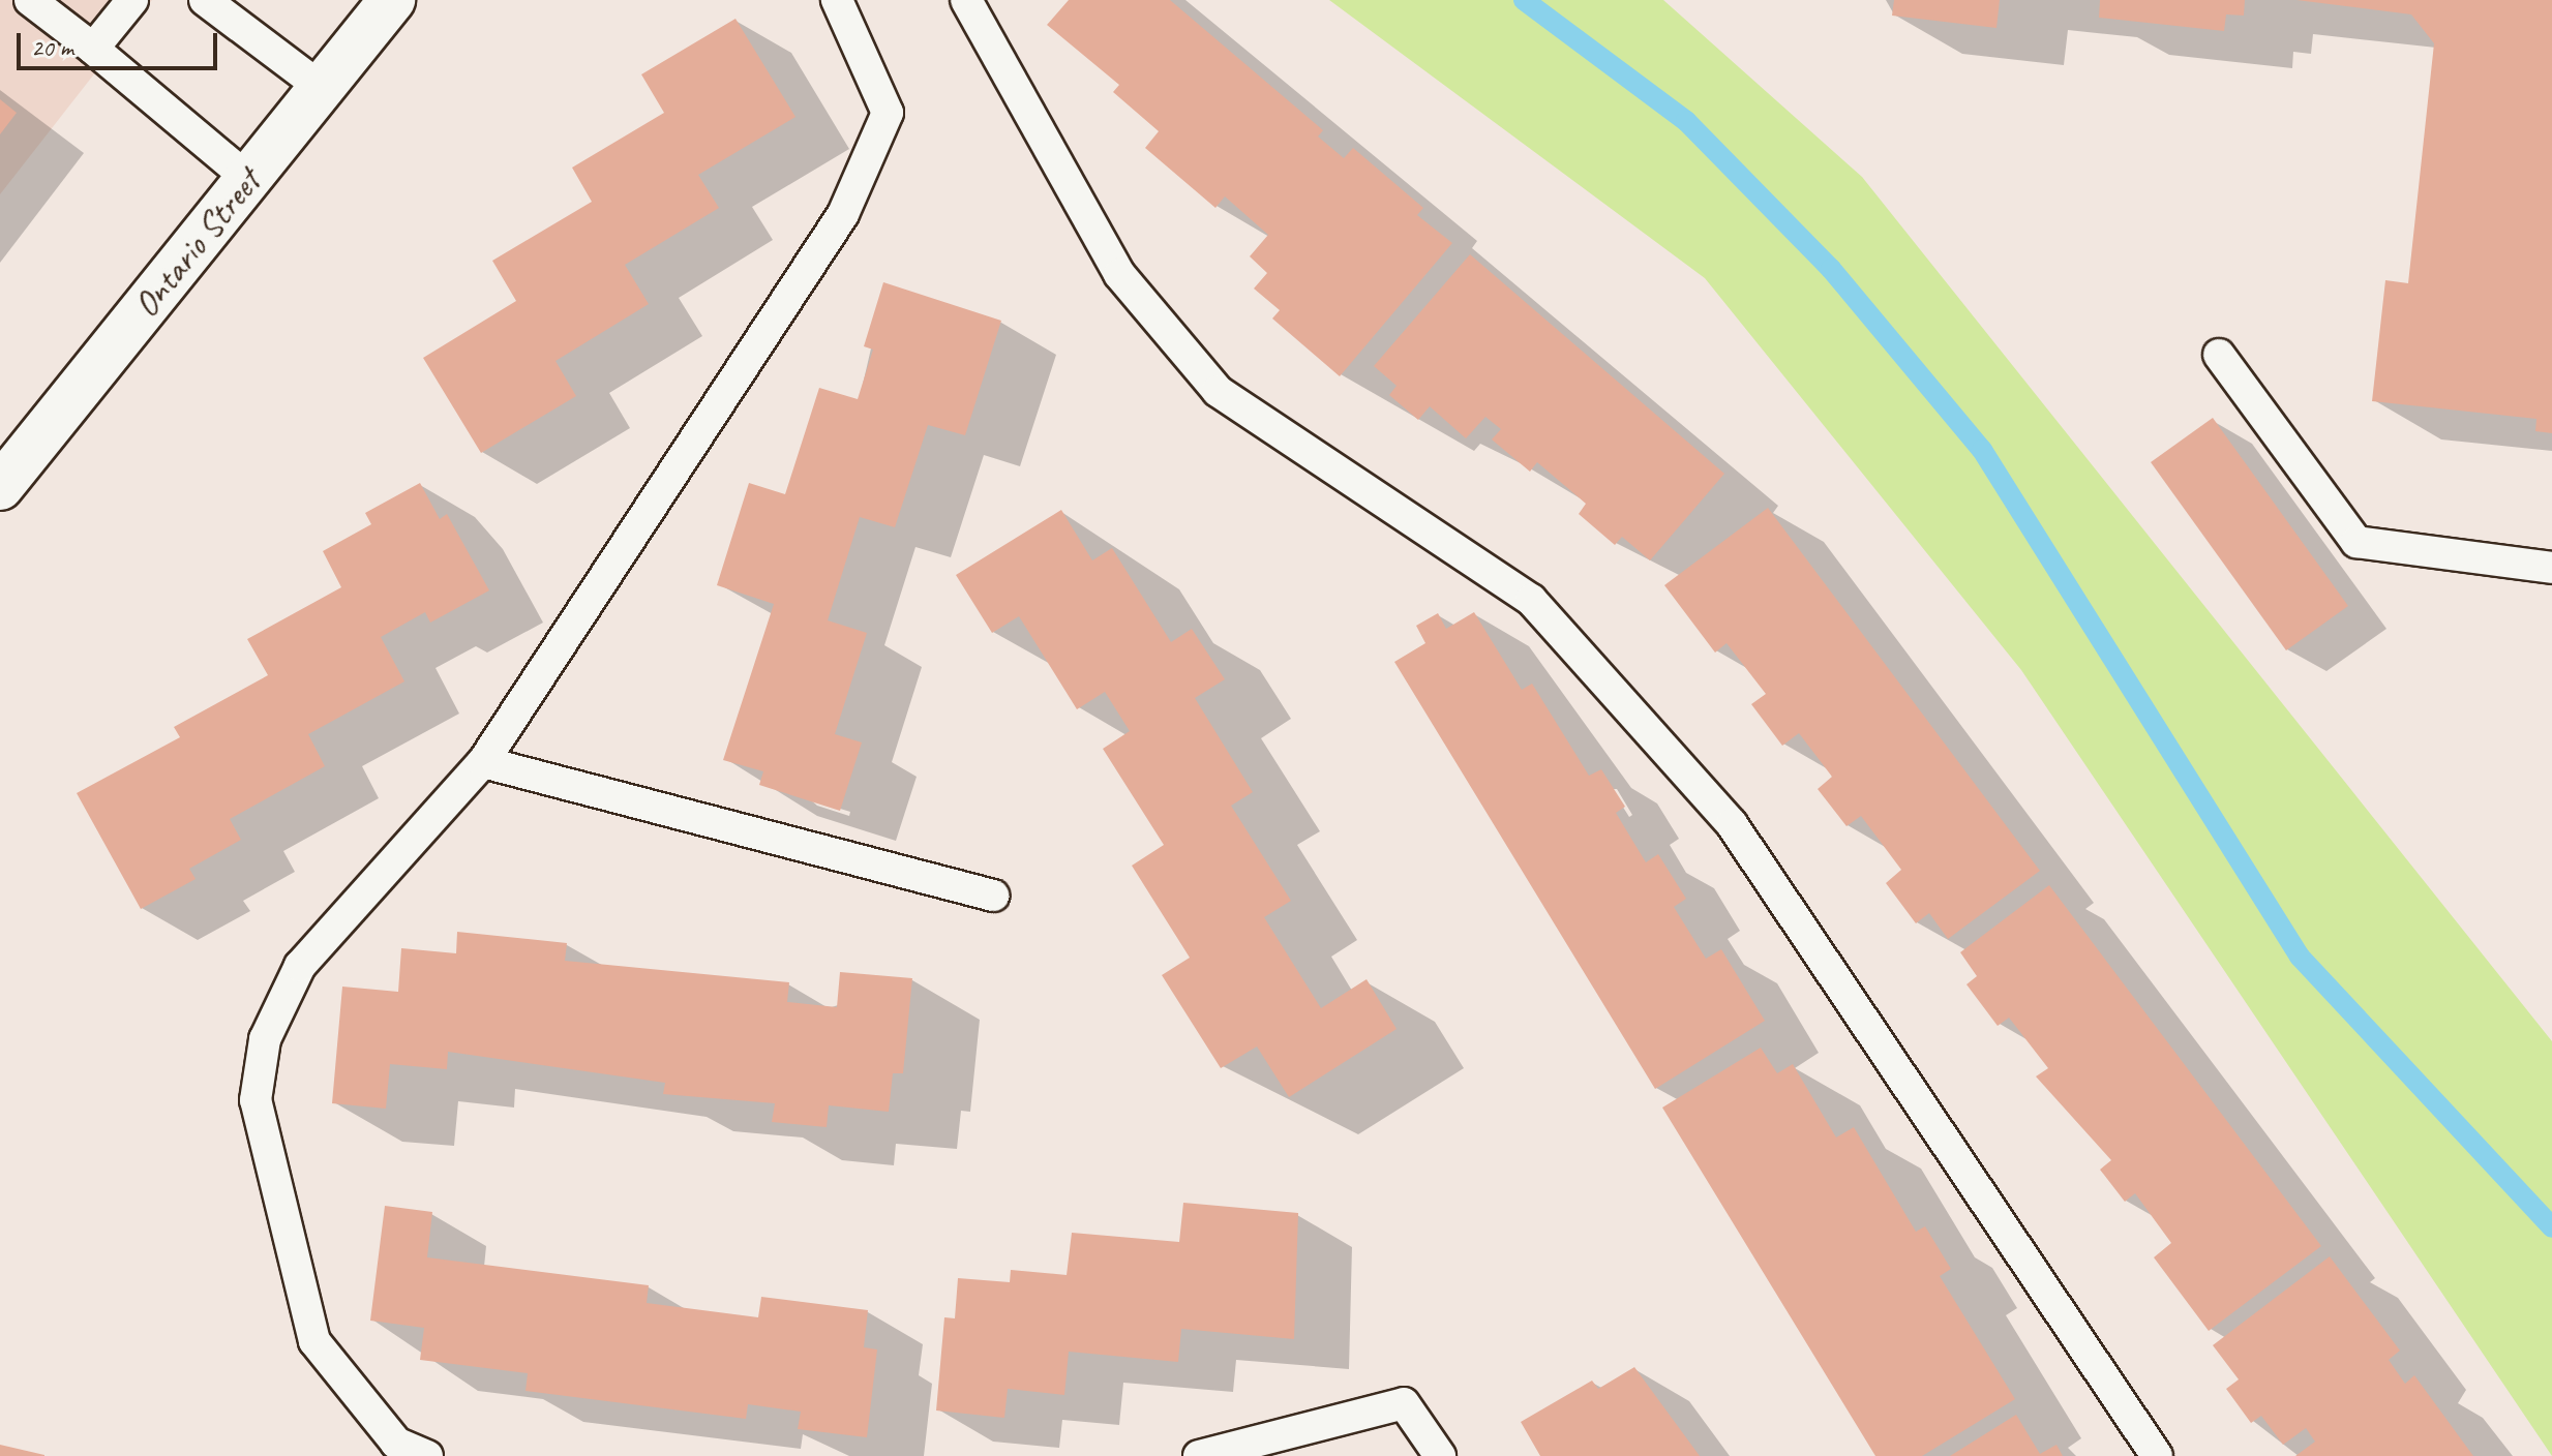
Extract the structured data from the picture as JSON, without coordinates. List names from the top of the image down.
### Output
{
  "streets": {
    "main road": ["Ontario Street"]
  },
  "scale_bar": "20 m"
}
